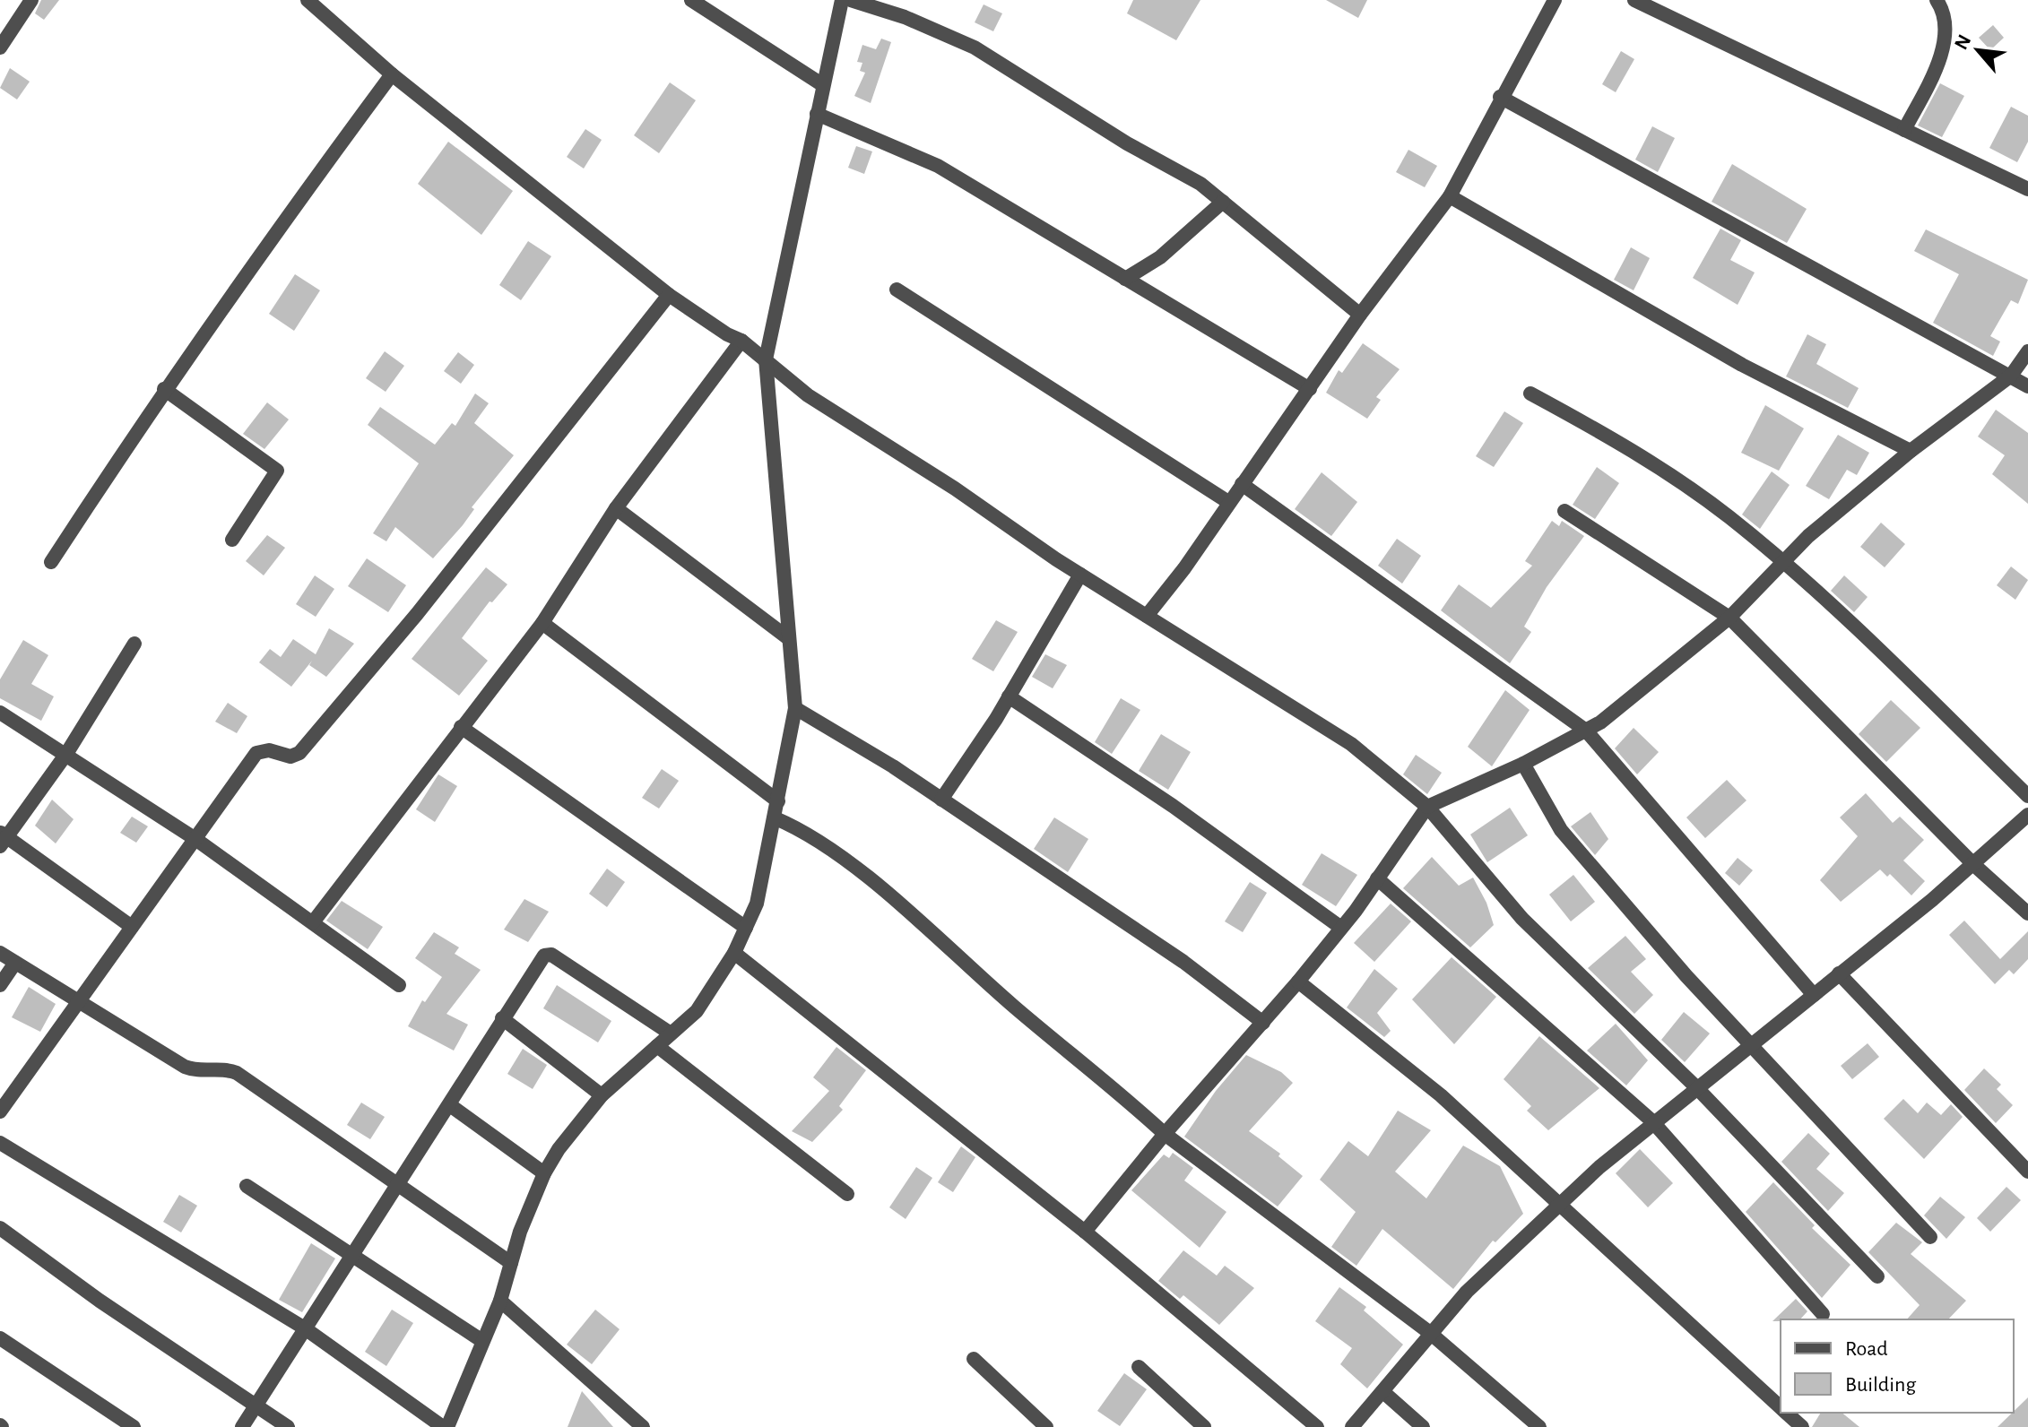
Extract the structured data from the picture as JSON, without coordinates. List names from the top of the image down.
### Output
{
  "legend": ["Road", "Building"],
  "north": "top left"
}
